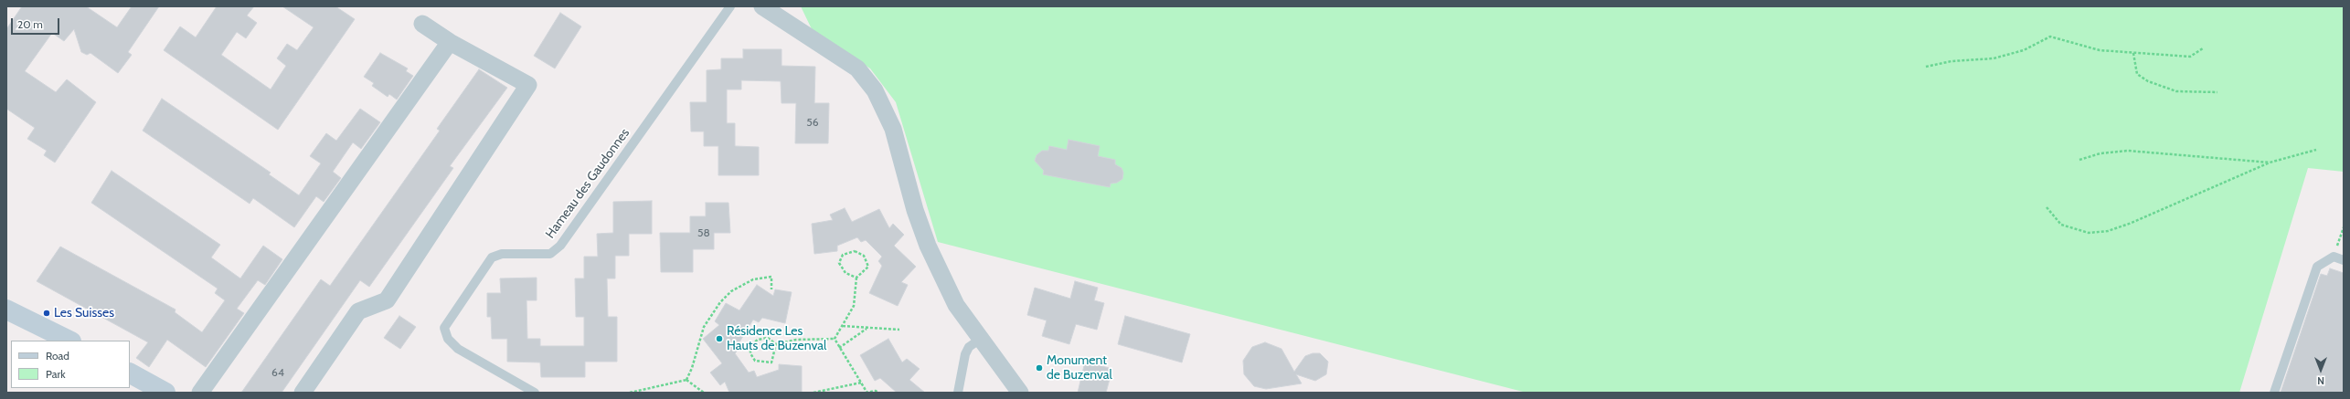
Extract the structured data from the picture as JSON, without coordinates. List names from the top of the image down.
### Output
{
  "streets": {
    "lane": ["Hameau des Gaudonnes"]
  },
  "places": ["Les Suisses", "Résidence Les Hauts de Buzenval", "Monument de Buzenval"],
  "house_numbers": ["56", "58", "64"],
  "legend": ["Road", "Park"],
  "scale_bar": "20 m",
  "north": "bottom"
}
